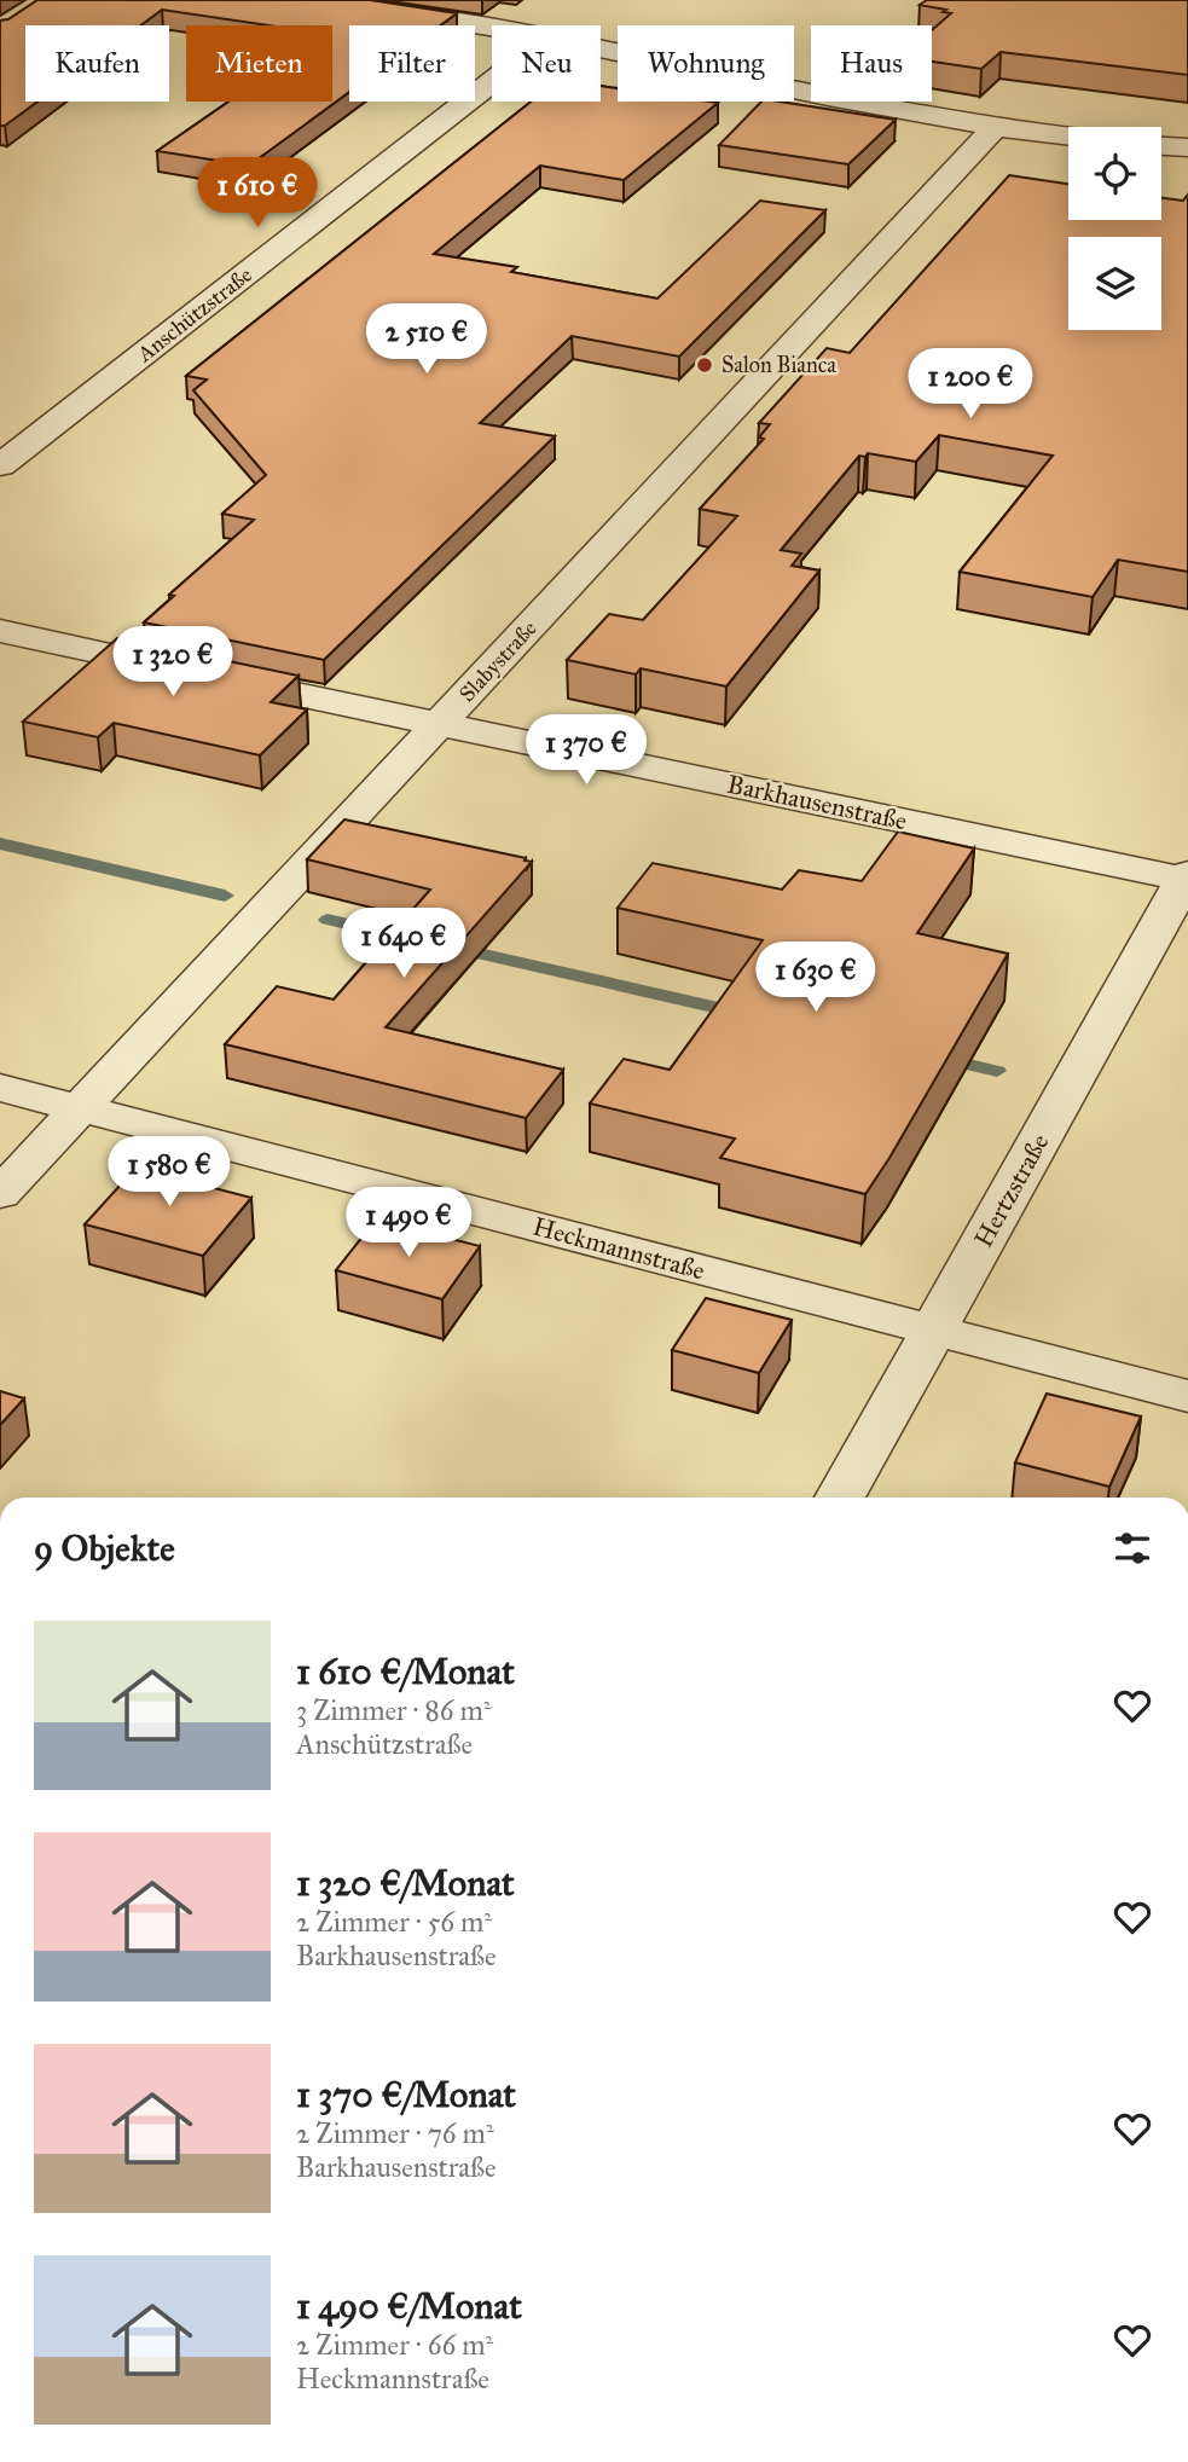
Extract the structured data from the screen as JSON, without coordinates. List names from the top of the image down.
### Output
{
  "streets": {
    "street": [
      "Anschützstraße",
      "Slabystraße",
      "Barkhausenstraße",
      "Hertzstraße",
      "Heckmannstraße"
    ]
  },
  "crossings": [
    ["Slabystraße", "Barkhausenstraße"],
    ["Slabystraße", "Heckmannstraße"],
    ["Barkhausenstraße", "Hertzstraße"],
    ["Hertzstraße", "Heckmannstraße"]
  ],
  "places": ["Salon Bianca"],
  "page": {
    "chip": [
      "Kaufen",
      "Mieten",
      "Filter",
      "Neu",
      "Wohnung",
      "Haus"
    ],
    "price": [
      "1 610 €",
      "2 510 €",
      "1 200 €",
      "1 320 €",
      "1 370 €",
      "1 640 €",
      "1 630 €",
      "1 580 €",
      "1 490 €"
    ],
    "heading": "9 Objekte",
    "list": [
      {
        "name": "1 610 €/Monat",
        "note": "3 Zimmer · 86 m² · Anschützstraße"
      },
      {
        "name": "1 320 €/Monat",
        "note": "2 Zimmer · 56 m² · Barkhausenstraße"
      },
      {
        "name": "1 370 €/Monat",
        "note": "2 Zimmer · 76 m² · Barkhausenstraße"
      },
      {
        "name": "1 490 €/Monat",
        "note": "2 Zimmer · 66 m² · Heckmannstraße"
      }
    ]
  }
}
